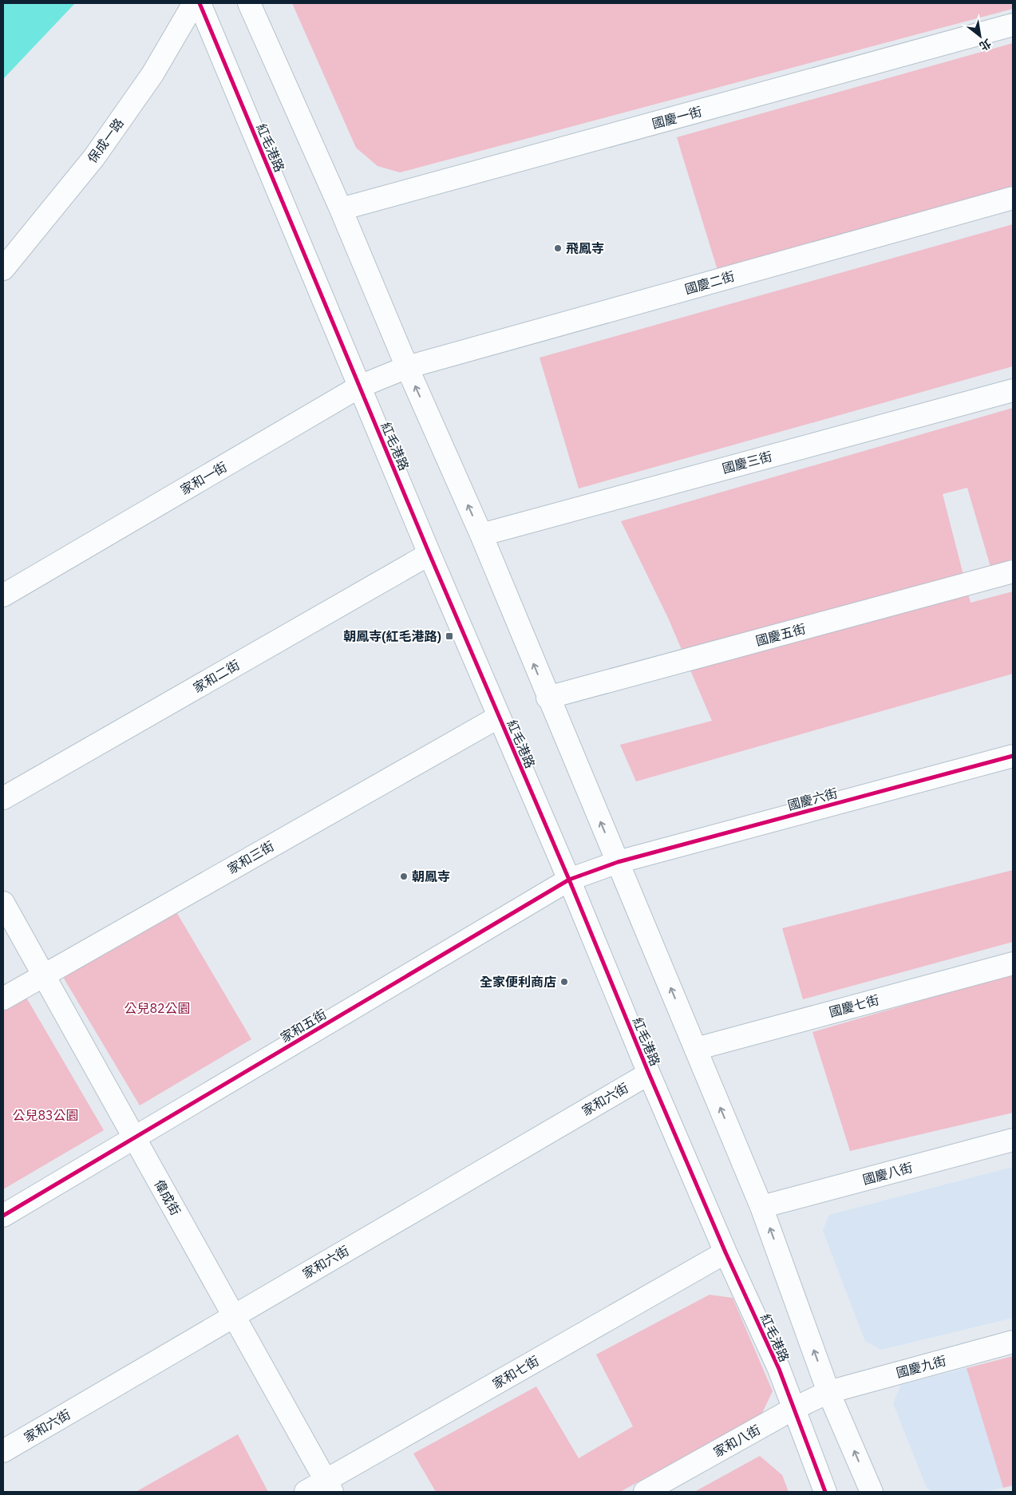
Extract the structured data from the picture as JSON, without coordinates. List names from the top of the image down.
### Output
{
  "streets": {
    "street": [
      "國慶一街",
      "保成一路",
      "紅毛港路",
      "國慶二街",
      "國慶三街",
      "家和一街",
      "國慶五街",
      "家和二街",
      "國慶六街",
      "家和三街",
      "國慶七街",
      "家和五街",
      "家和六街",
      "國慶八街",
      "偉成街",
      "國慶九街",
      "家和七街",
      "家和八街"
    ]
  },
  "crossings": [
    ["紅毛港路", "家和一街"],
    ["紅毛港路", "家和二街"],
    ["紅毛港路", "家和三街"],
    ["紅毛港路", "家和五街"],
    ["紅毛港路", "家和六街"],
    ["紅毛港路", "家和七街"],
    ["紅毛港路", "家和八街"],
    ["國慶二街", "家和一街"],
    ["國慶六街", "家和五街"],
    ["家和三街", "偉成街"],
    ["家和五街", "偉成街"],
    ["家和六街", "偉成街"],
    ["偉成街", "家和七街"],
    ["國慶九街", "家和八街"]
  ],
  "parks": ["公兒82公園", "公兒83公園"],
  "places": {
    "other": ["飛鳳寺", "朝鳳寺", "全家便利商店"],
    "transit": ["朝鳳寺(紅毛港路)"]
  },
  "north": "bottom right"
}
